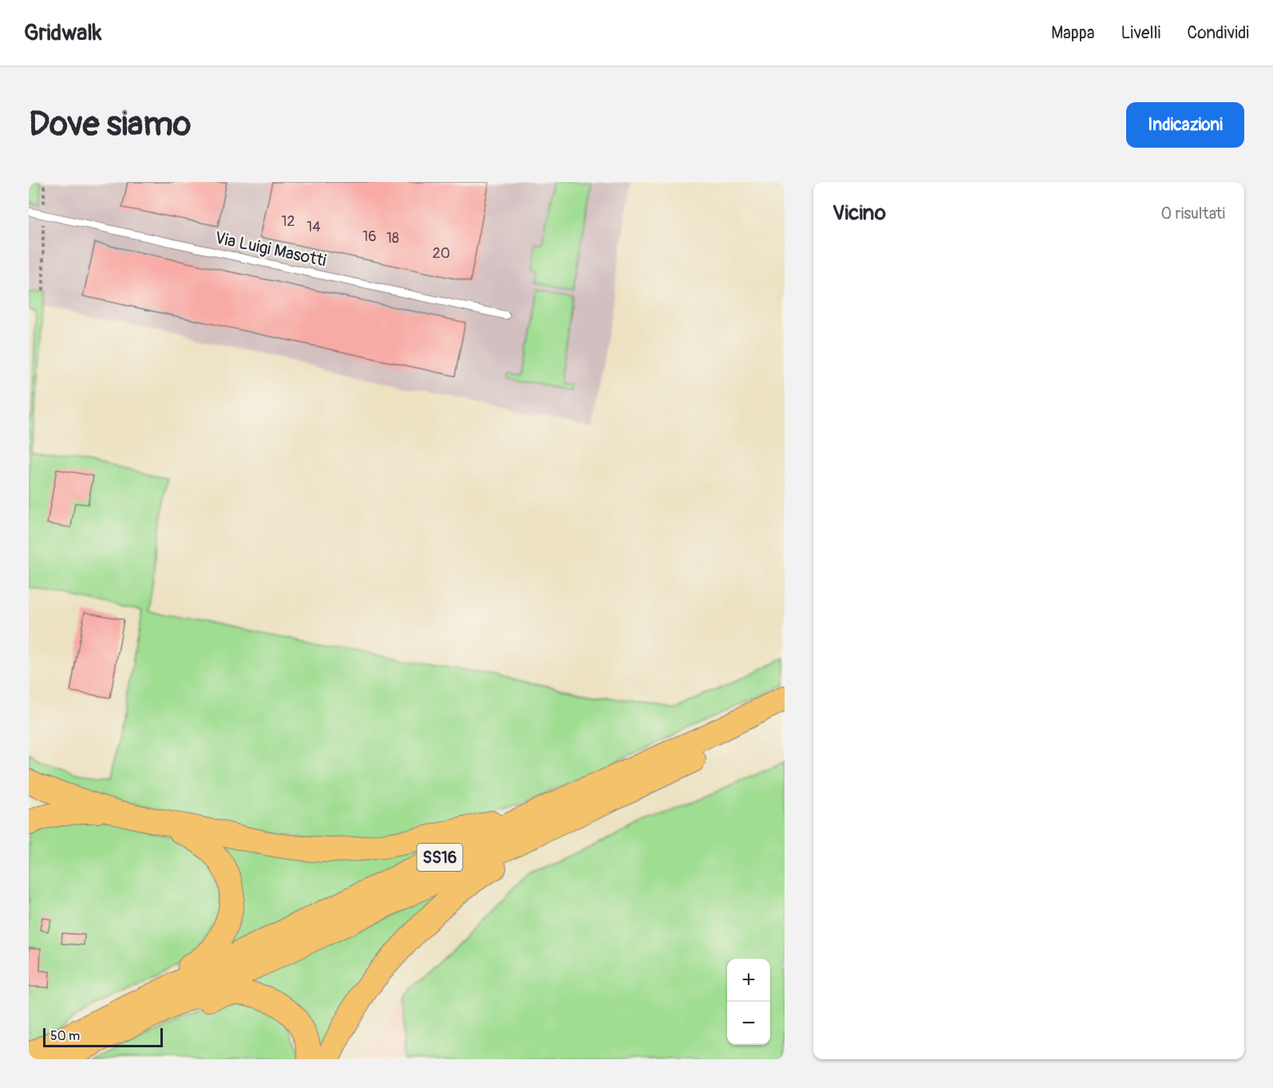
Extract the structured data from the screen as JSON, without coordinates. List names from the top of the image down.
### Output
{
  "streets": {
    "highway": ["SS16"],
    "lane": ["Via Luigi Masotti"]
  },
  "house_numbers": [
    "12",
    "14",
    "16",
    "18",
    "20"
  ],
  "scale_bar": "50 m",
  "page": {
    "header": "Gridwalk",
    "nav": ["Mappa", "Livelli", "Condividi"],
    "buttons": "Indicazioni",
    "title": "Dove siamo",
    "heading": ["Vicino", "0 risultati"],
    "map_buttons": ["+", "−"],
    "scale": "50 m"
  }
}
